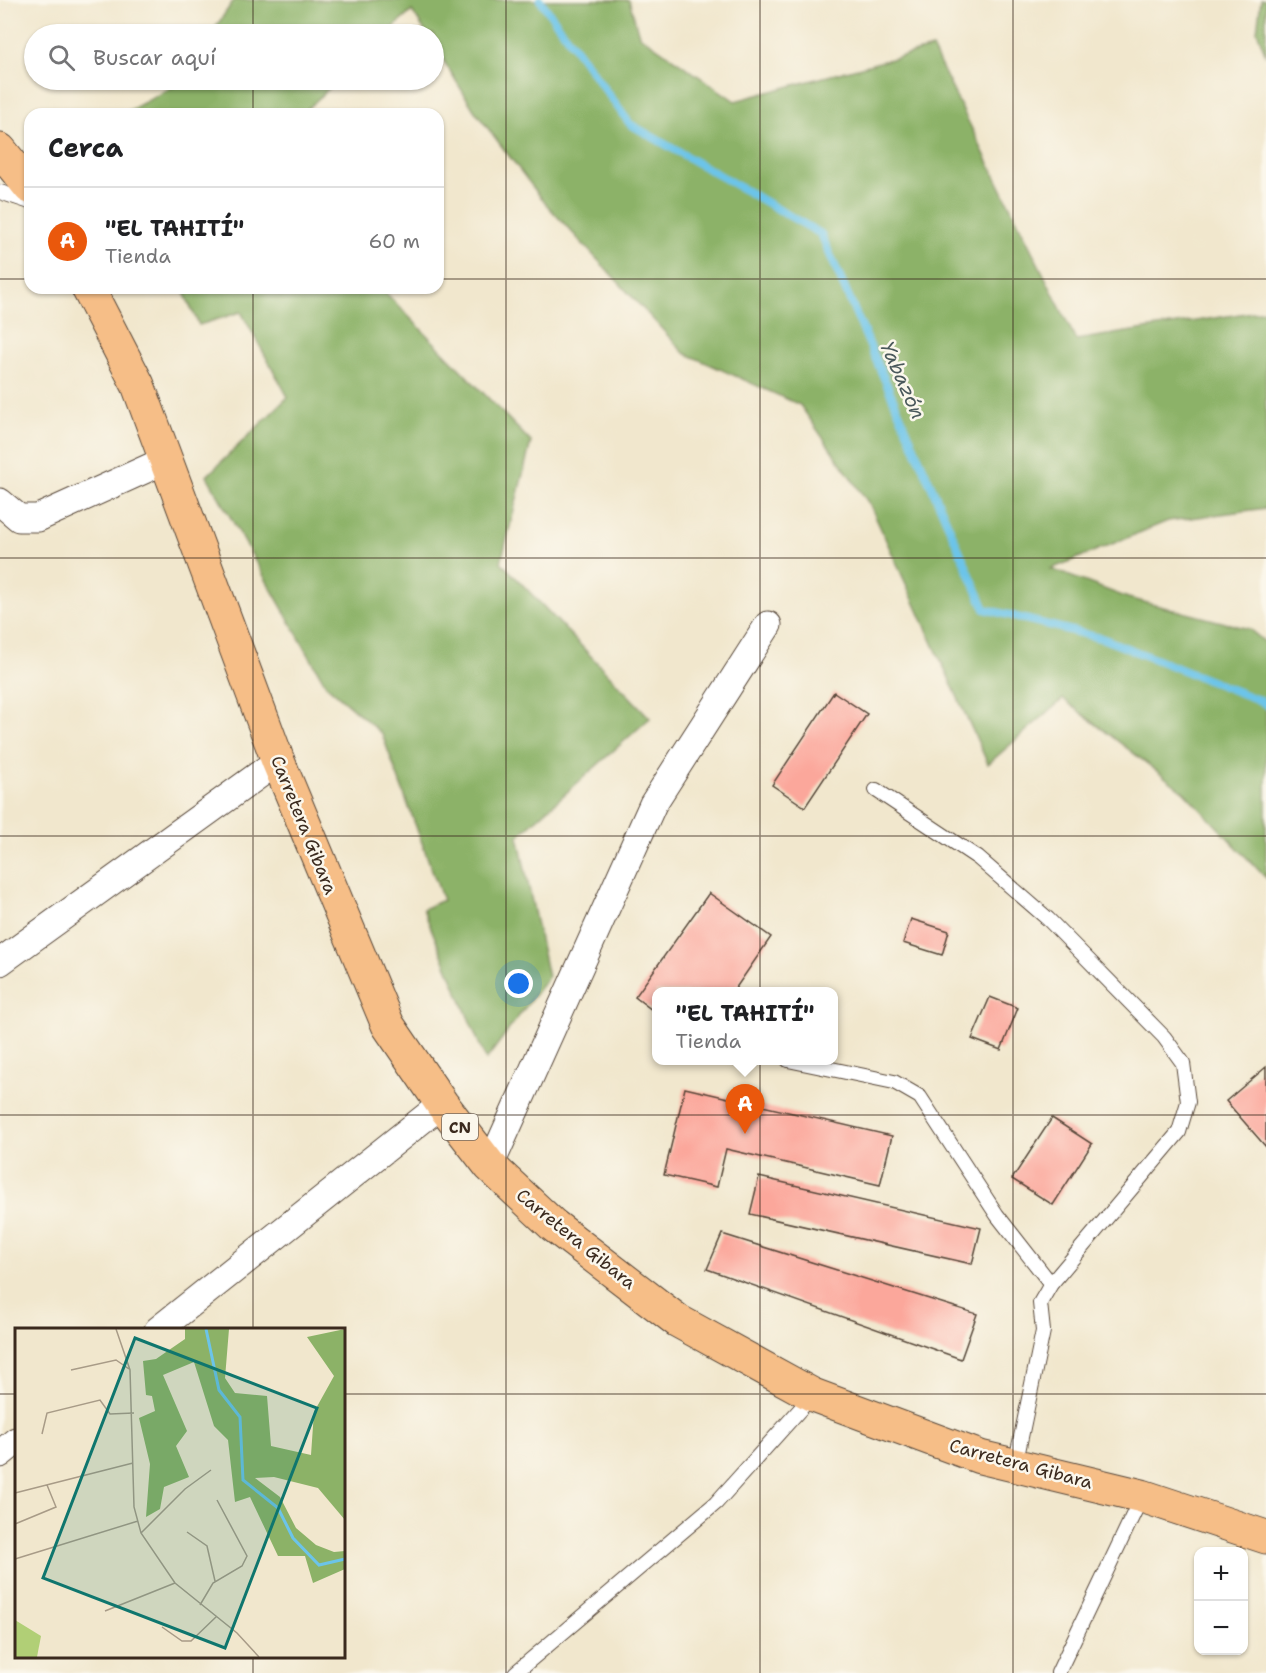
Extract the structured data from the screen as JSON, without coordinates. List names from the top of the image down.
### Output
{
  "streets": {
    "main road": ["Carretera Gibara", "CN"]
  },
  "water": ["Yabazón"],
  "page": {
    "search": "Buscar aquí",
    "heading": "Cerca",
    "list": [
      {
        "mark": "A",
        "name": "\"EL TAHITÍ\"",
        "note": "Tienda",
        "value": "60 m"
      }
    ],
    "popup": ["\"EL TAHITÍ\"", "Tienda"],
    "pins": "A",
    "map_buttons": ["+", "−"]
  }
}
